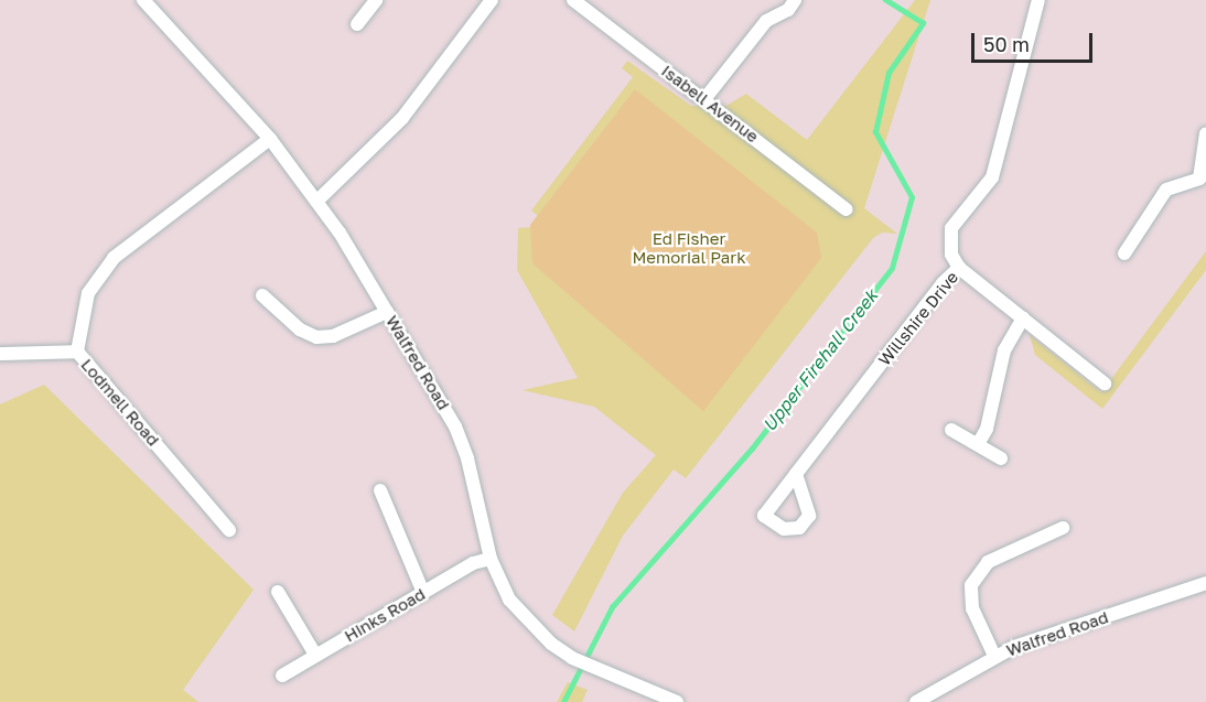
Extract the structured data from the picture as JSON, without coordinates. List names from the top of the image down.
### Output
{
  "streets": {
    "street": [
      "Isabell Avenue",
      "Willshire Drive",
      "Walfred Road",
      "Lodmell Road",
      "Hinks Road"
    ]
  },
  "crossings": [
    ["Walfred Road", "Lodmell Road"],
    ["Walfred Road", "Hinks Road"]
  ],
  "water": ["Upper Firehall Creek"],
  "parks": ["Ed Fisher Memorial Park"],
  "scale_bar": "50 m"
}
